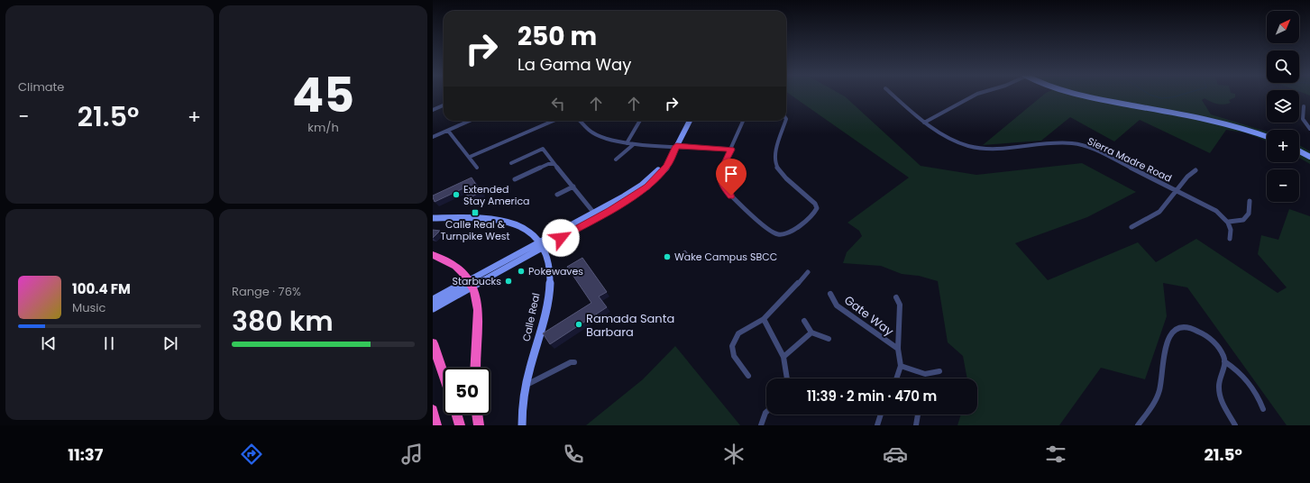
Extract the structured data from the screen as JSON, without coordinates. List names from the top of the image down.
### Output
{
  "streets": {
    "main road": ["Calle Real"],
    "street": ["Sierra Madre Road", "Gate Way"]
  },
  "places": {
    "other": [
      "Extended Stay America",
      "Wake Campus SBCC",
      "Pokewaves",
      "Starbucks",
      "Ramada Santa Barbara"
    ],
    "transit": ["Calle Real & Turnpike West"]
  },
  "north": "top right",
  "page": {
    "tile": [
      "Climate",
      ["45", "km/h"],
      ["Range · 76%", "380 km"]
    ],
    "map_buttons": ["+", "−"],
    "turn": ["250 m", "La Gama Way"],
    "heat": ["−", "21.5°", "+"],
    "song": ["100.4 FM", "Music"],
    "limit": "50",
    "trip": "11:39 · 2 min · 470 m",
    "tabs": ["11:37", "21.5°"]
  }
}
